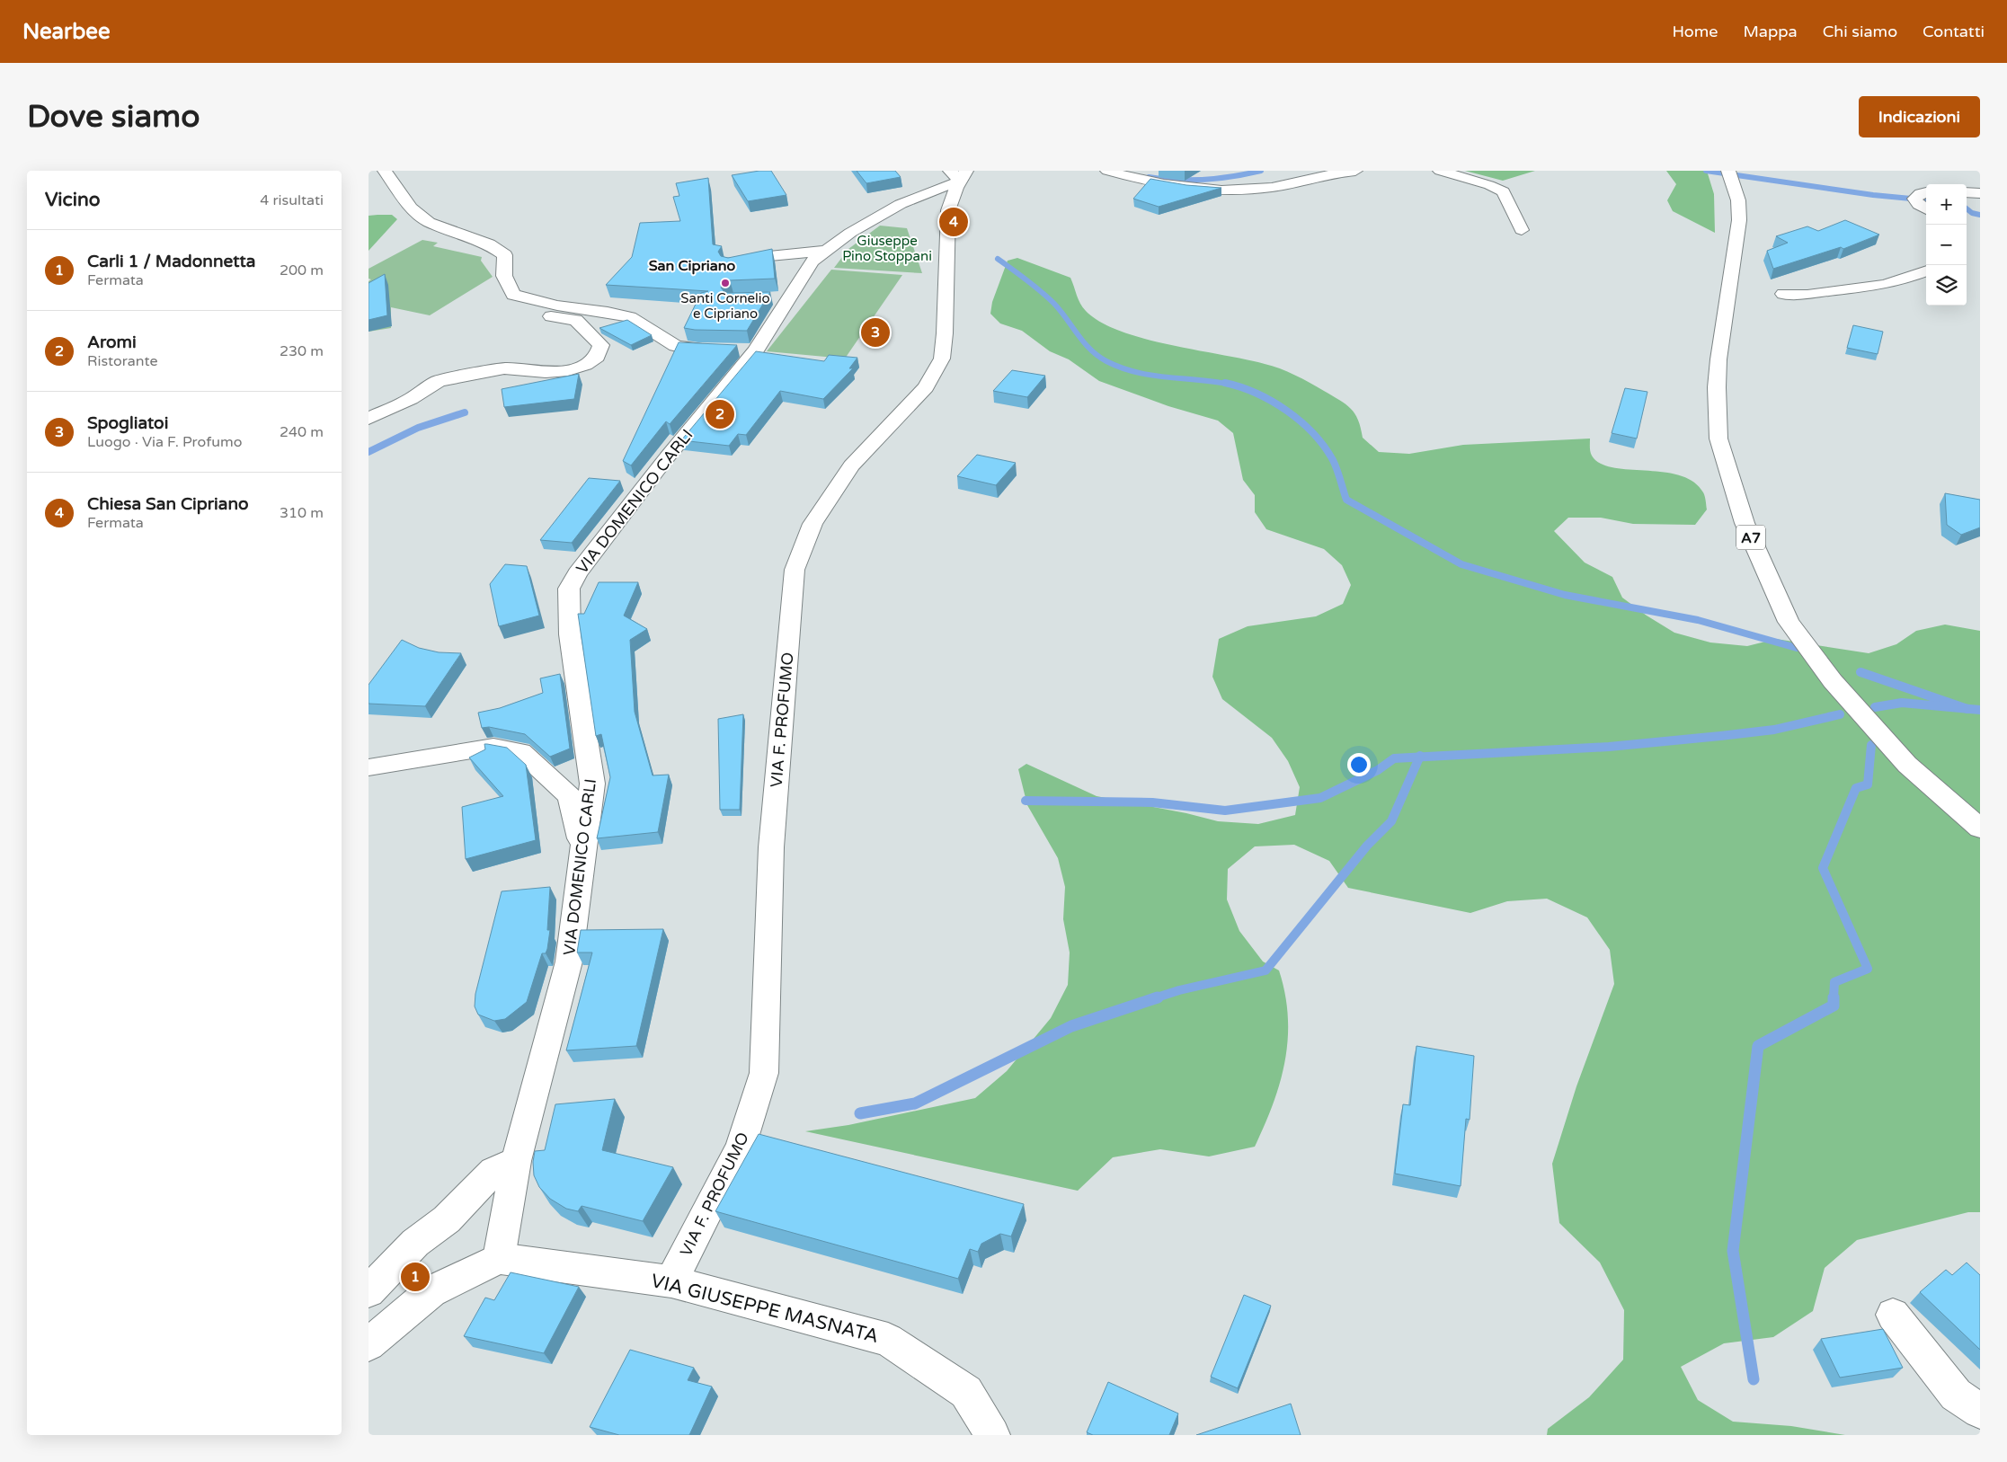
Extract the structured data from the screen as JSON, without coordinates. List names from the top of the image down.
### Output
{
  "streets": {
    "main road": [
      "VIA DOMENICO CARLI",
      "A7",
      "VIA F. PROFUMO",
      "VIA GIUSEPPE MASNATA"
    ]
  },
  "crossings": [
    ["VIA DOMENICO CARLI", "VIA F. PROFUMO"],
    ["VIA DOMENICO CARLI", "VIA GIUSEPPE MASNATA"],
    ["VIA F. PROFUMO", "VIA GIUSEPPE MASNATA"]
  ],
  "districts": ["San Cipriano"],
  "parks": ["Giuseppe Pino Stoppani"],
  "places": ["Santi Cornelio e Cipriano"],
  "page": {
    "header": "Nearbee",
    "nav": [
      "Home",
      "Mappa",
      "Chi siamo",
      "Contatti"
    ],
    "buttons": "Indicazioni",
    "title": "Dove siamo",
    "heading": ["Vicino", "4 risultati"],
    "map_buttons": ["+", "−"],
    "pins": [
      "4",
      "3",
      "2",
      "1"
    ],
    "list": [
      {
        "mark": "1",
        "name": "Carli 1 / Madonnetta",
        "note": "Fermata",
        "value": "200 m"
      },
      {
        "mark": "2",
        "name": "Aromi",
        "note": "Ristorante",
        "value": "230 m"
      },
      {
        "mark": "3",
        "name": "Spogliatoi",
        "note": "Luogo · Via F. Profumo",
        "value": "240 m"
      },
      {
        "mark": "4",
        "name": "Chiesa San Cipriano",
        "note": "Fermata",
        "value": "310 m"
      }
    ]
  }
}
